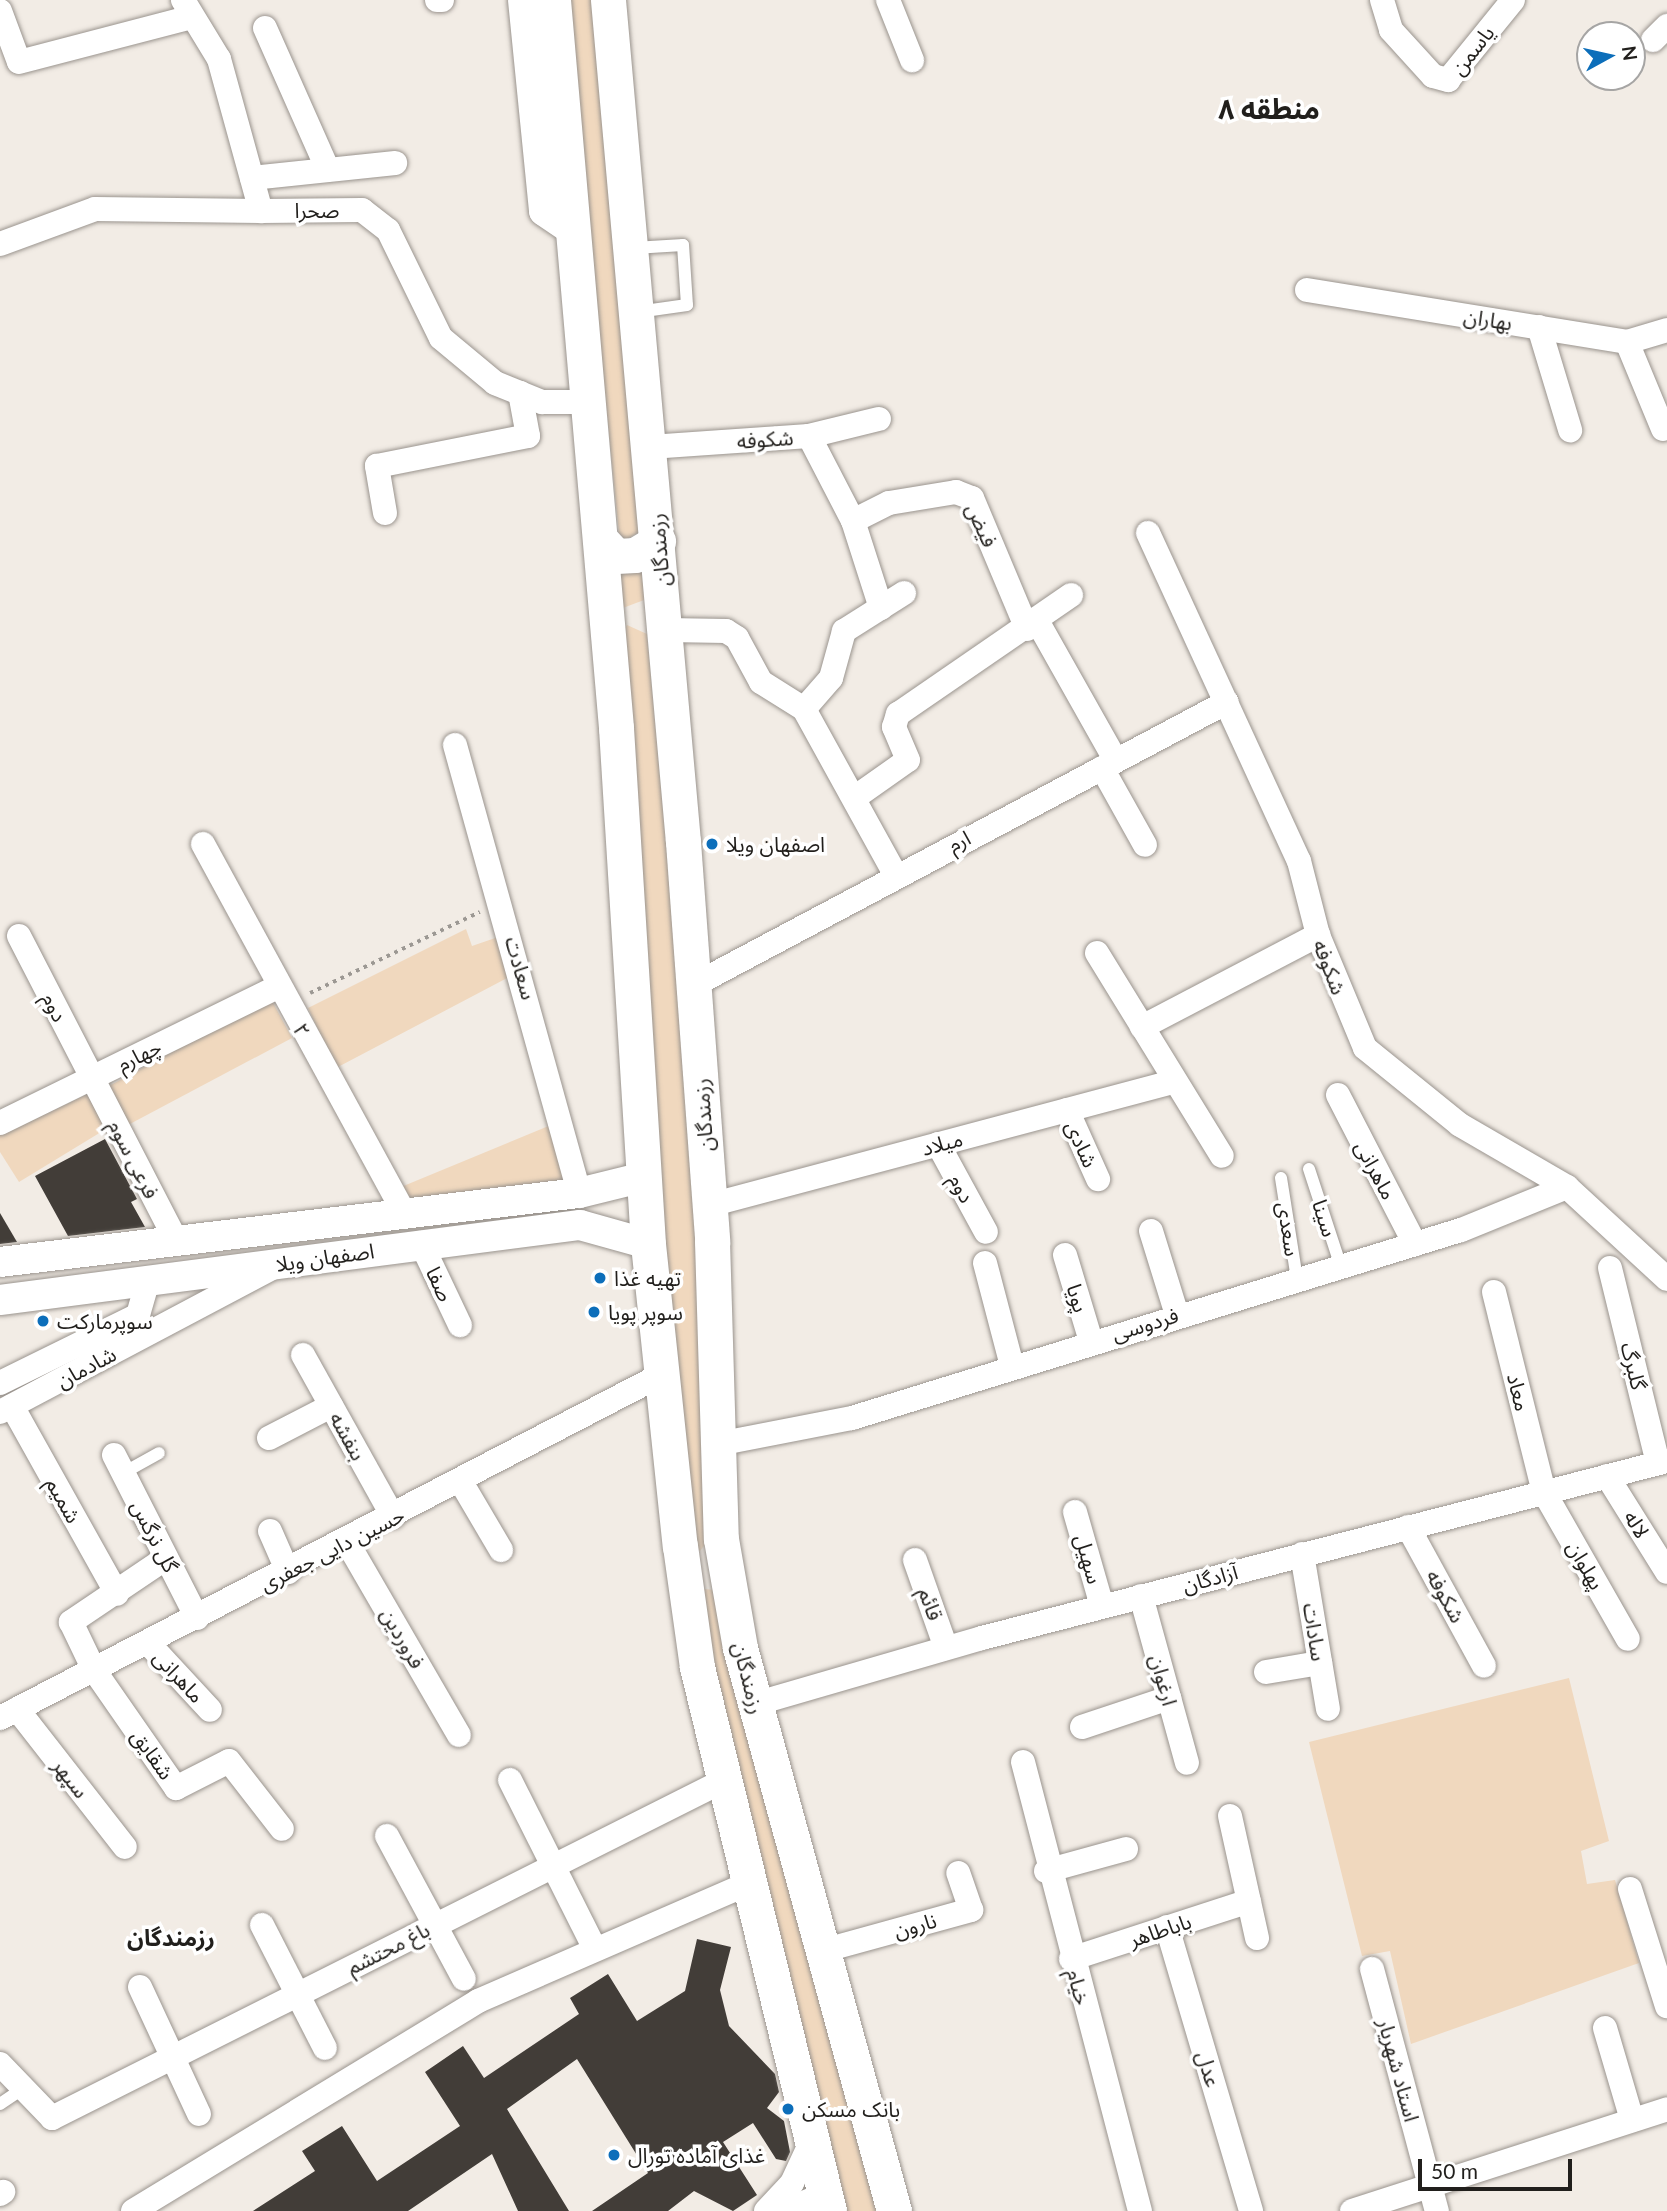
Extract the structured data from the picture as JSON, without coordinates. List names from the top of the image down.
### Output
{
  "streets": {
    "main road": ["رزمندگان"],
    "street": [
      "یاسمن",
      "صحرا",
      "بهاران",
      "شکوفه",
      "فیض",
      "ارم",
      "سعادت",
      "دوم",
      "۲",
      "چهارم",
      "میلاد",
      "شادی",
      "فرعی سوم",
      "ماهرانی",
      "اصفهان ویلا",
      "صفا",
      "پویا",
      "فردوسی",
      "گلبرگ",
      "شادمان",
      "معاد",
      "بنفشه",
      "شمیم",
      "لاله",
      "گل نرگس",
      "حسین دایی جعفری",
      "سهیل",
      "پهلوان",
      "آزادگان",
      "قائم",
      "سادات",
      "فروردین",
      "ارغوان",
      "شقایق",
      "سپهر",
      "نارون",
      "باباطاهر",
      "باغ محتشم",
      "خیام",
      "عدل",
      "استاد شهریار"
    ],
    "lane": ["سینا", "سعدی"]
  },
  "crossings": [
    ["شکوفه", "رزمندگان"],
    ["شکوفه", "ارم"],
    ["شکوفه", "فردوسی"],
    ["شکوفه", "آزادگان"],
    ["رزمندگان", "ارم"],
    ["رزمندگان", "میلاد"],
    ["رزمندگان", "فردوسی"],
    ["رزمندگان", "آزادگان"],
    ["رزمندگان", "نارون"],
    ["سعادت", "اصفهان ویلا"],
    ["دوم", "چهارم"],
    ["دوم", "میلاد"],
    ["دوم", "فرعی سوم"],
    ["۲", "چهارم"],
    ["۲", "اصفهان ویلا"],
    ["چهارم", "فرعی سوم"],
    ["میلاد", "شادی"],
    ["فرعی سوم", "اصفهان ویلا"],
    ["ماهرانی", "فردوسی"],
    ["ماهرانی", "حسین دایی جعفری"],
    ["سینا", "فردوسی"],
    ["سعدی", "فردوسی"],
    ["اصفهان ویلا", "صفا"],
    ["اصفهان ویلا", "شادمان"],
    ["پویا", "فردوسی"],
    ["گلبرگ", "آزادگان"],
    ["شادمان", "شمیم"],
    ["معاد", "پهلوان"],
    ["معاد", "آزادگان"],
    ["بنفشه", "حسین دایی جعفری"],
    ["لاله", "آزادگان"],
    ["گل نرگس", "حسین دایی جعفری"],
    ["حسین دایی جعفری", "فروردین"],
    ["حسین دایی جعفری", "شقایق"],
    ["حسین دایی جعفری", "سپهر"],
    ["سهیل", "آزادگان"],
    ["پهلوان", "آزادگان"],
    ["آزادگان", "قائم"],
    ["آزادگان", "سادات"],
    ["آزادگان", "ارغوان"],
    ["باباطاهر", "خیام"],
    ["باباطاهر", "عدل"]
  ],
  "districts": ["منطقه ۸", "رزمندگان"],
  "places": [
    "اصفهان ویلا",
    "تهیه غذا",
    "سوپر پویا",
    "سوپرمارکت",
    "بانک مسکن",
    "غذای آماده تورال"
  ],
  "scale_bar": "50 m",
  "north": "right"
}
